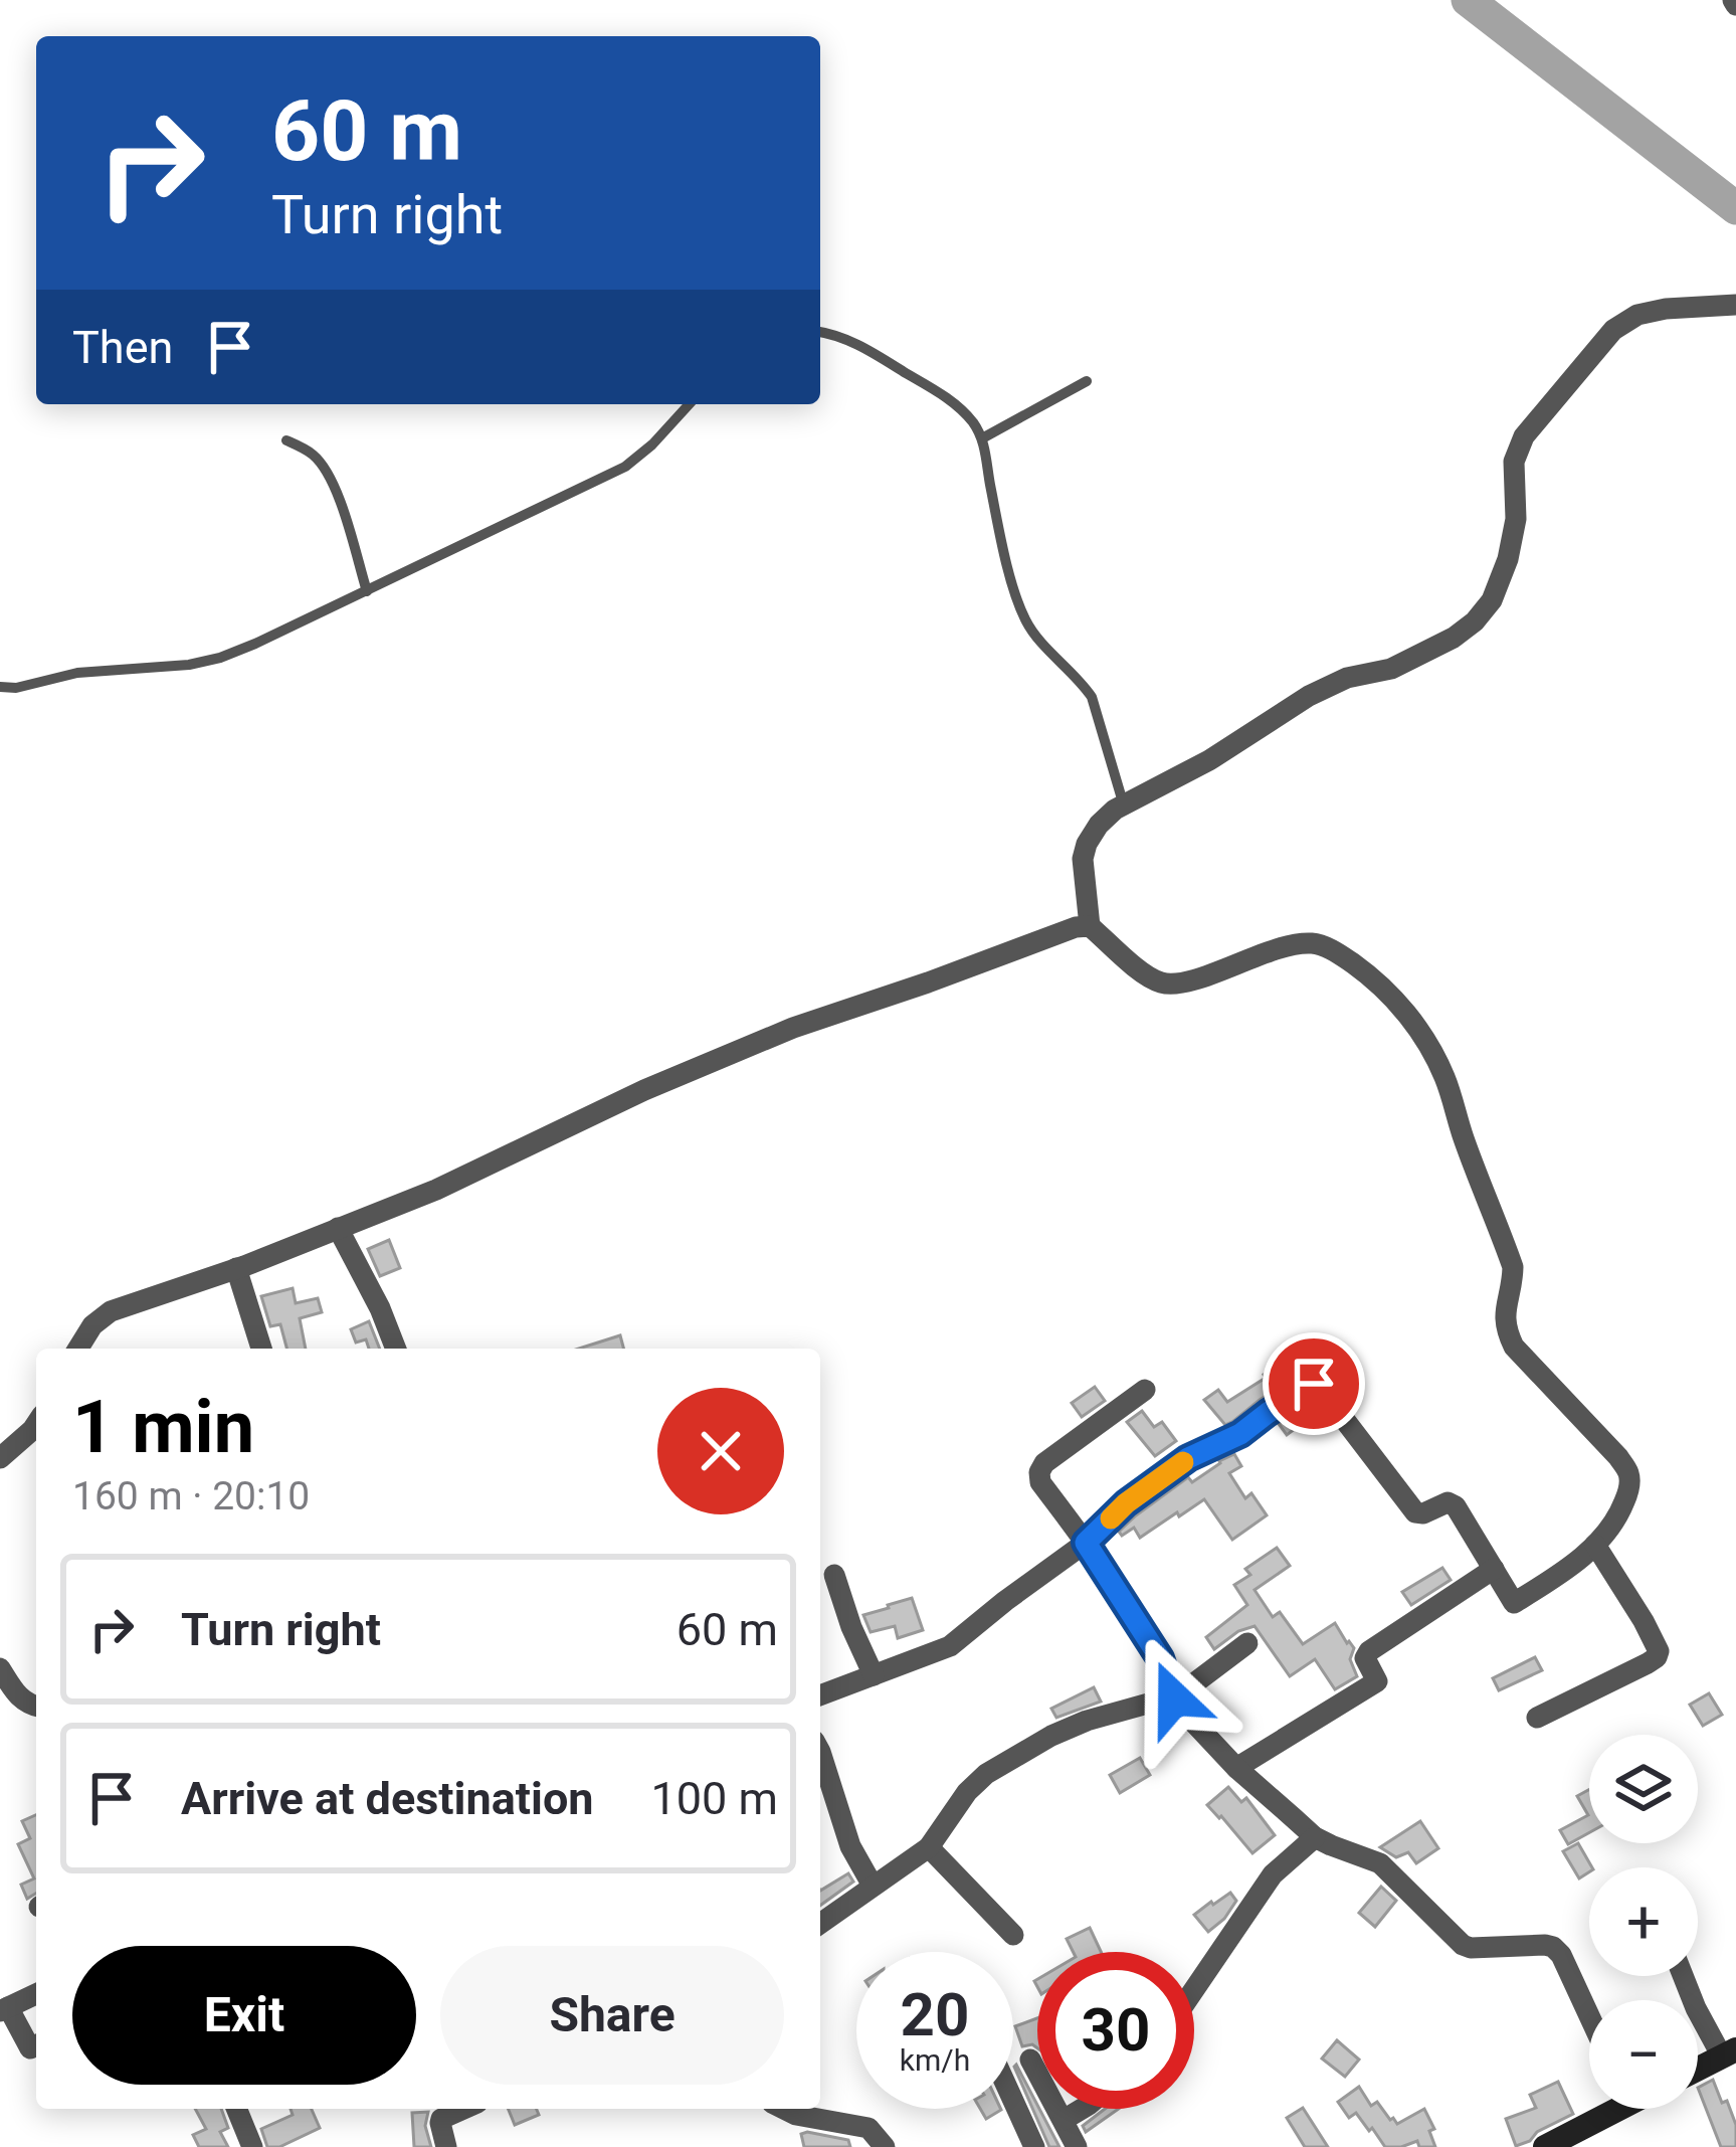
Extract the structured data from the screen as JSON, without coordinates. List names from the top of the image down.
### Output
{
  "page": {
    "turn": ["60 m", "Turn right"],
    "then": "Then",
    "heading": ["1 min", "160 m · 20:10"],
    "list": [
      {
        "name": "Turn right",
        "value": "60 m"
      },
      {
        "name": "Arrive at destination",
        "value": "100 m"
      }
    ],
    "map_buttons": ["+", "−"],
    "buttons": ["Exit", "Share"],
    "speed": "20 km/h",
    "limit": "30"
  }
}
